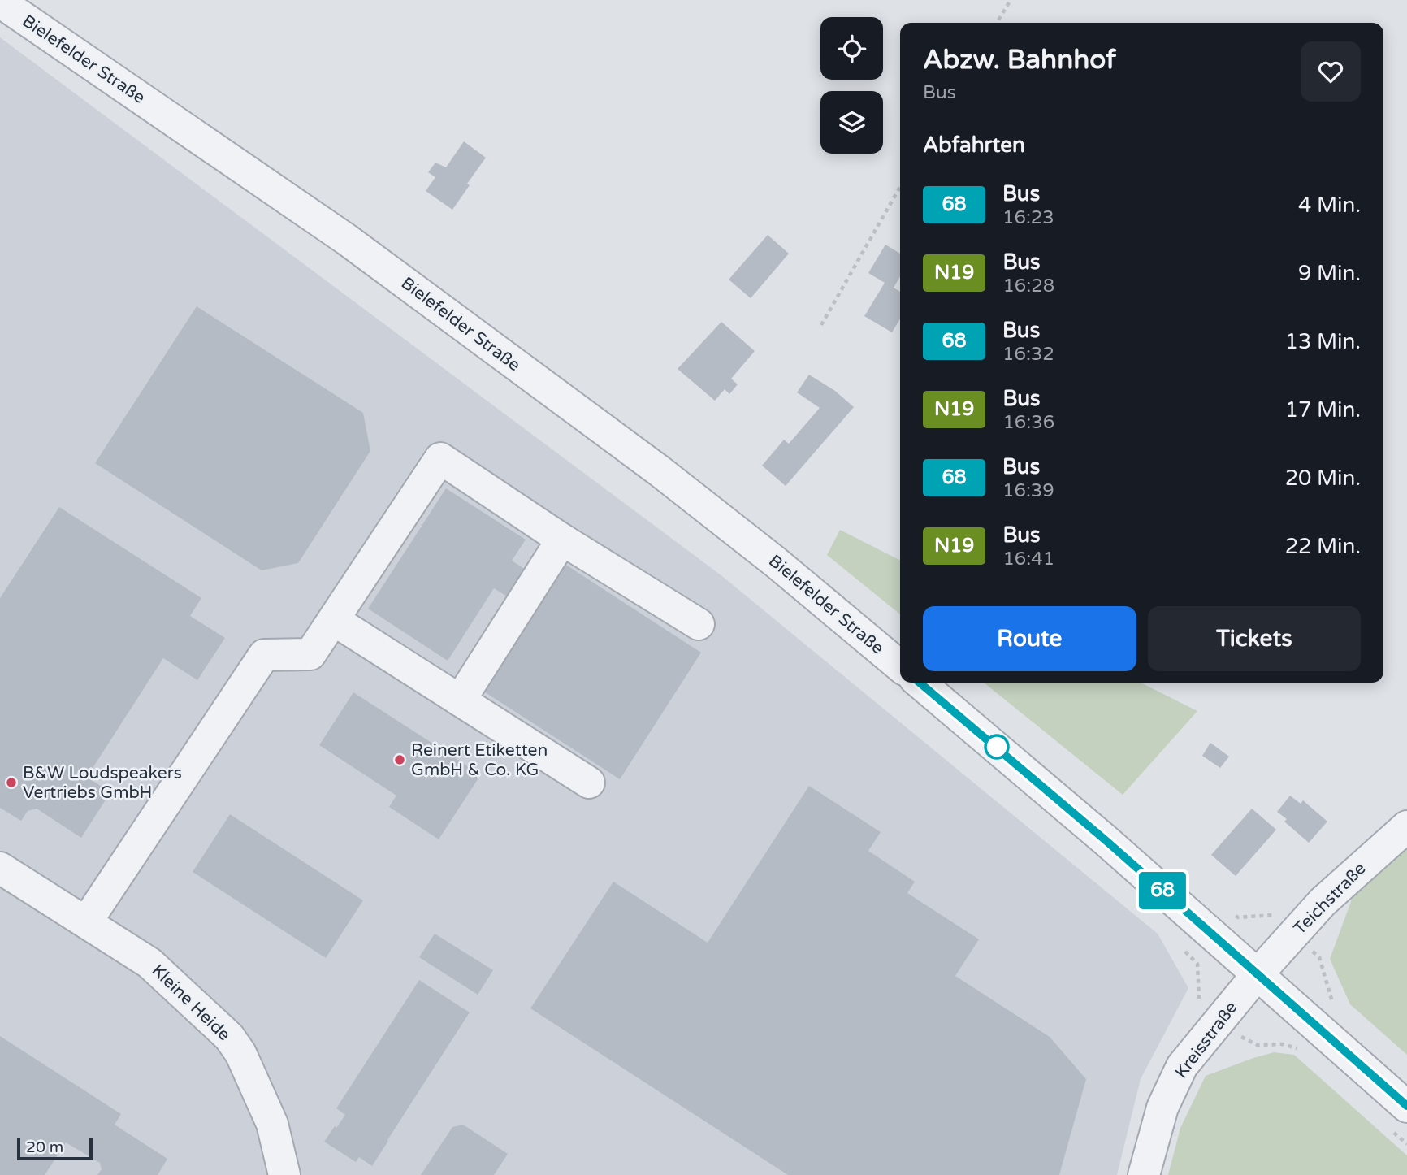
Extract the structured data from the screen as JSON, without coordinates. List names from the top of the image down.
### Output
{
  "streets": {
    "street": [
      "Bielefelder Straße",
      "Teichstraße",
      "Kleine Heide",
      "Kreisstraße"
    ]
  },
  "crossings": [
    ["Teichstraße", "Kreisstraße"]
  ],
  "places": ["Reinert Etiketten GmbH & Co. KG", "B&W Loudspeakers Vertriebs GmbH"],
  "lines": ["bus line 68"],
  "scale_bar": "20 m",
  "page": {
    "on_map": "68",
    "heading": [
      ["Abzw. Bahnhof", "Bus"],
      "Abfahrten"
    ],
    "list": [
      {
        "mark": "68",
        "name": "Bus",
        "note": "16:23",
        "value": "4 Min."
      },
      {
        "mark": "N19",
        "name": "Bus",
        "note": "16:28",
        "value": "9 Min."
      },
      {
        "mark": "68",
        "name": "Bus",
        "note": "16:32",
        "value": "13 Min."
      },
      {
        "mark": "N19",
        "name": "Bus",
        "note": "16:36",
        "value": "17 Min."
      },
      {
        "mark": "68",
        "name": "Bus",
        "note": "16:39",
        "value": "20 Min."
      },
      {
        "mark": "N19",
        "name": "Bus",
        "note": "16:41",
        "value": "22 Min."
      }
    ],
    "buttons": ["Route", "Tickets"],
    "scale": "20 m"
  }
}
